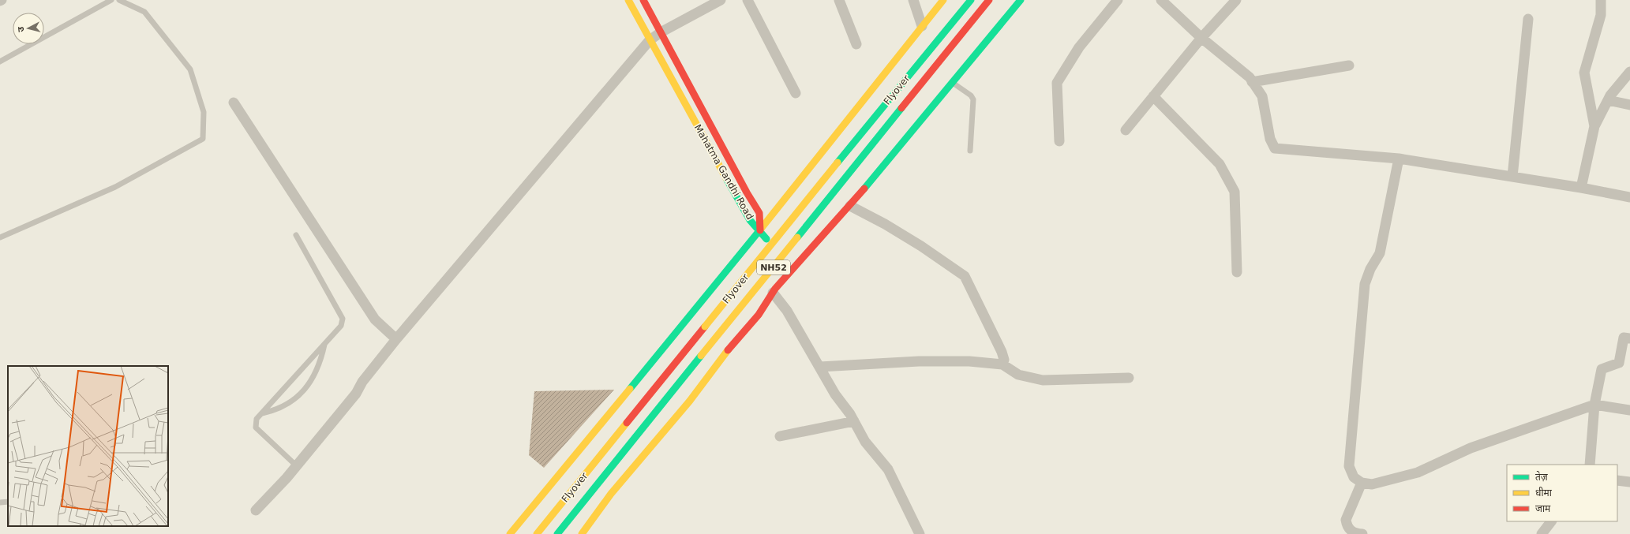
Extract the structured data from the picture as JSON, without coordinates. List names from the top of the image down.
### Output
{
  "streets": {
    "main road": ["Flyover", "Mahatma Gandhi Road", "NH52"]
  },
  "legend": ["तेज़", "धीमा", "जाम"],
  "north": "left"
}
